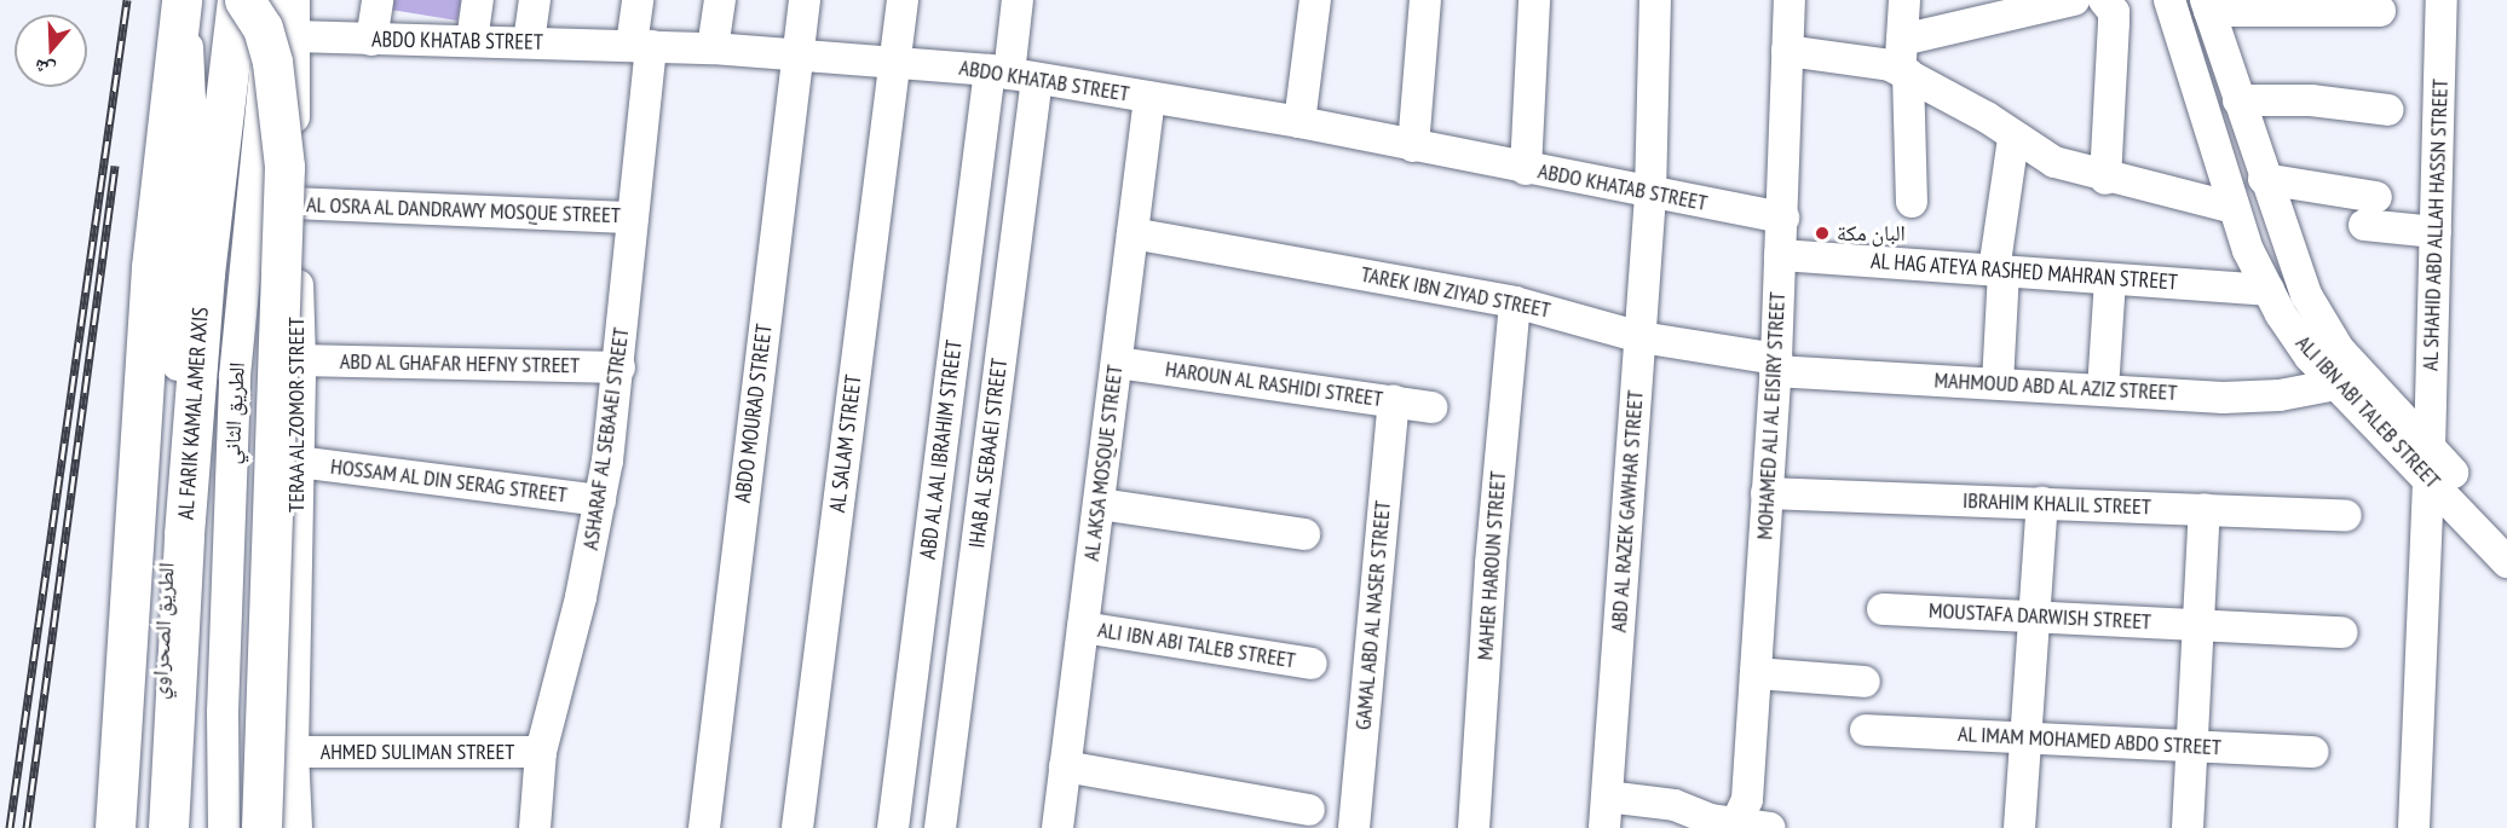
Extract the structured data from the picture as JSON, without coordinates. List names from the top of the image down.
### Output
{
  "streets": {
    "highway": ["AL FARIK KAMAL AMER AXIS"],
    "street": [
      "ABDO KHATAB STREET",
      "AL OSRA AL DANDRAWY MOSQUE STREET",
      "AL SHAHID ABD ALLAH HASSN STREET",
      "AL HAG ATEYA RASHED MAHRAN STREET",
      "TAREK IBN ZIYAD STREET",
      "ABD AL GHAFAR HEFNY STREET",
      "HAROUN AL RASHIDI STREET",
      "MAHMOUD ABD AL AZIZ STREET",
      "ALI IBN ABI TALEB STREET",
      "الطريق الثاني",
      "ABDO MOURAD STREET",
      "TERAA AL ZOMOR STREET",
      "MOHAMED ALI AL EISIRY STREET",
      "ASHARAF AL SEBAAEI STREET",
      "AL SALAM STREET",
      "ABD AL AAL IBRAHIM STREET",
      "IHAB AL SEBAAEI STREET",
      "AL AKSA MOSQUE STREET",
      "HOSSAM AL DIN SERAG STREET",
      "IBRAHIM KHALIL STREET",
      "ABD AL RAZEK GAWHAR STREET",
      "MAHER HAROUN STREET",
      "GAMAL ABD AL NASER STREET",
      "MOUSTAFA DARWISH STREET",
      "الطريق الصحراوي",
      "AL IMAM MOHAMED ABDO STREET",
      "AHMED SULIMAN STREET"
    ]
  },
  "crossings": [
    ["ABDO KHATAB STREET", "ABDO MOURAD STREET"],
    ["ABDO KHATAB STREET", "TERAA AL ZOMOR STREET"],
    ["ABDO KHATAB STREET", "MOHAMED ALI AL EISIRY STREET"],
    ["ABDO KHATAB STREET", "ASHARAF AL SEBAAEI STREET"],
    ["ABDO KHATAB STREET", "AL SALAM STREET"],
    ["ABDO KHATAB STREET", "ABD AL AAL IBRAHIM STREET"],
    ["ABDO KHATAB STREET", "IHAB AL SEBAAEI STREET"],
    ["ABDO KHATAB STREET", "AL AKSA MOSQUE STREET"],
    ["ABDO KHATAB STREET", "ABD AL RAZEK GAWHAR STREET"],
    ["AL OSRA AL DANDRAWY MOSQUE STREET", "TERAA AL ZOMOR STREET"],
    ["AL OSRA AL DANDRAWY MOSQUE STREET", "ASHARAF AL SEBAAEI STREET"],
    ["AL SHAHID ABD ALLAH HASSN STREET", "ALI IBN ABI TALEB STREET"],
    ["AL HAG ATEYA RASHED MAHRAN STREET", "ALI IBN ABI TALEB STREET"],
    ["AL HAG ATEYA RASHED MAHRAN STREET", "MOHAMED ALI AL EISIRY STREET"],
    ["TAREK IBN ZIYAD STREET", "MAHMOUD ABD AL AZIZ STREET"],
    ["TAREK IBN ZIYAD STREET", "MOHAMED ALI AL EISIRY STREET"],
    ["TAREK IBN ZIYAD STREET", "AL AKSA MOSQUE STREET"],
    ["TAREK IBN ZIYAD STREET", "ABD AL RAZEK GAWHAR STREET"],
    ["TAREK IBN ZIYAD STREET", "MAHER HAROUN STREET"],
    ["ABD AL GHAFAR HEFNY STREET", "TERAA AL ZOMOR STREET"],
    ["ABD AL GHAFAR HEFNY STREET", "ASHARAF AL SEBAAEI STREET"],
    ["HAROUN AL RASHIDI STREET", "AL AKSA MOSQUE STREET"],
    ["HAROUN AL RASHIDI STREET", "GAMAL ABD AL NASER STREET"],
    ["MAHMOUD ABD AL AZIZ STREET", "ALI IBN ABI TALEB STREET"],
    ["MAHMOUD ABD AL AZIZ STREET", "MOHAMED ALI AL EISIRY STREET"],
    ["ALI IBN ABI TALEB STREET", "AL AKSA MOSQUE STREET"],
    ["TERAA AL ZOMOR STREET", "HOSSAM AL DIN SERAG STREET"],
    ["TERAA AL ZOMOR STREET", "AHMED SULIMAN STREET"],
    ["MOHAMED ALI AL EISIRY STREET", "IBRAHIM KHALIL STREET"],
    ["ASHARAF AL SEBAAEI STREET", "HOSSAM AL DIN SERAG STREET"],
    ["ASHARAF AL SEBAAEI STREET", "AHMED SULIMAN STREET"],
    ["ABD AL AAL IBRAHIM STREET", "IHAB AL SEBAAEI STREET"]
  ],
  "places": ["البان مكة"],
  "north": "bottom"
}
